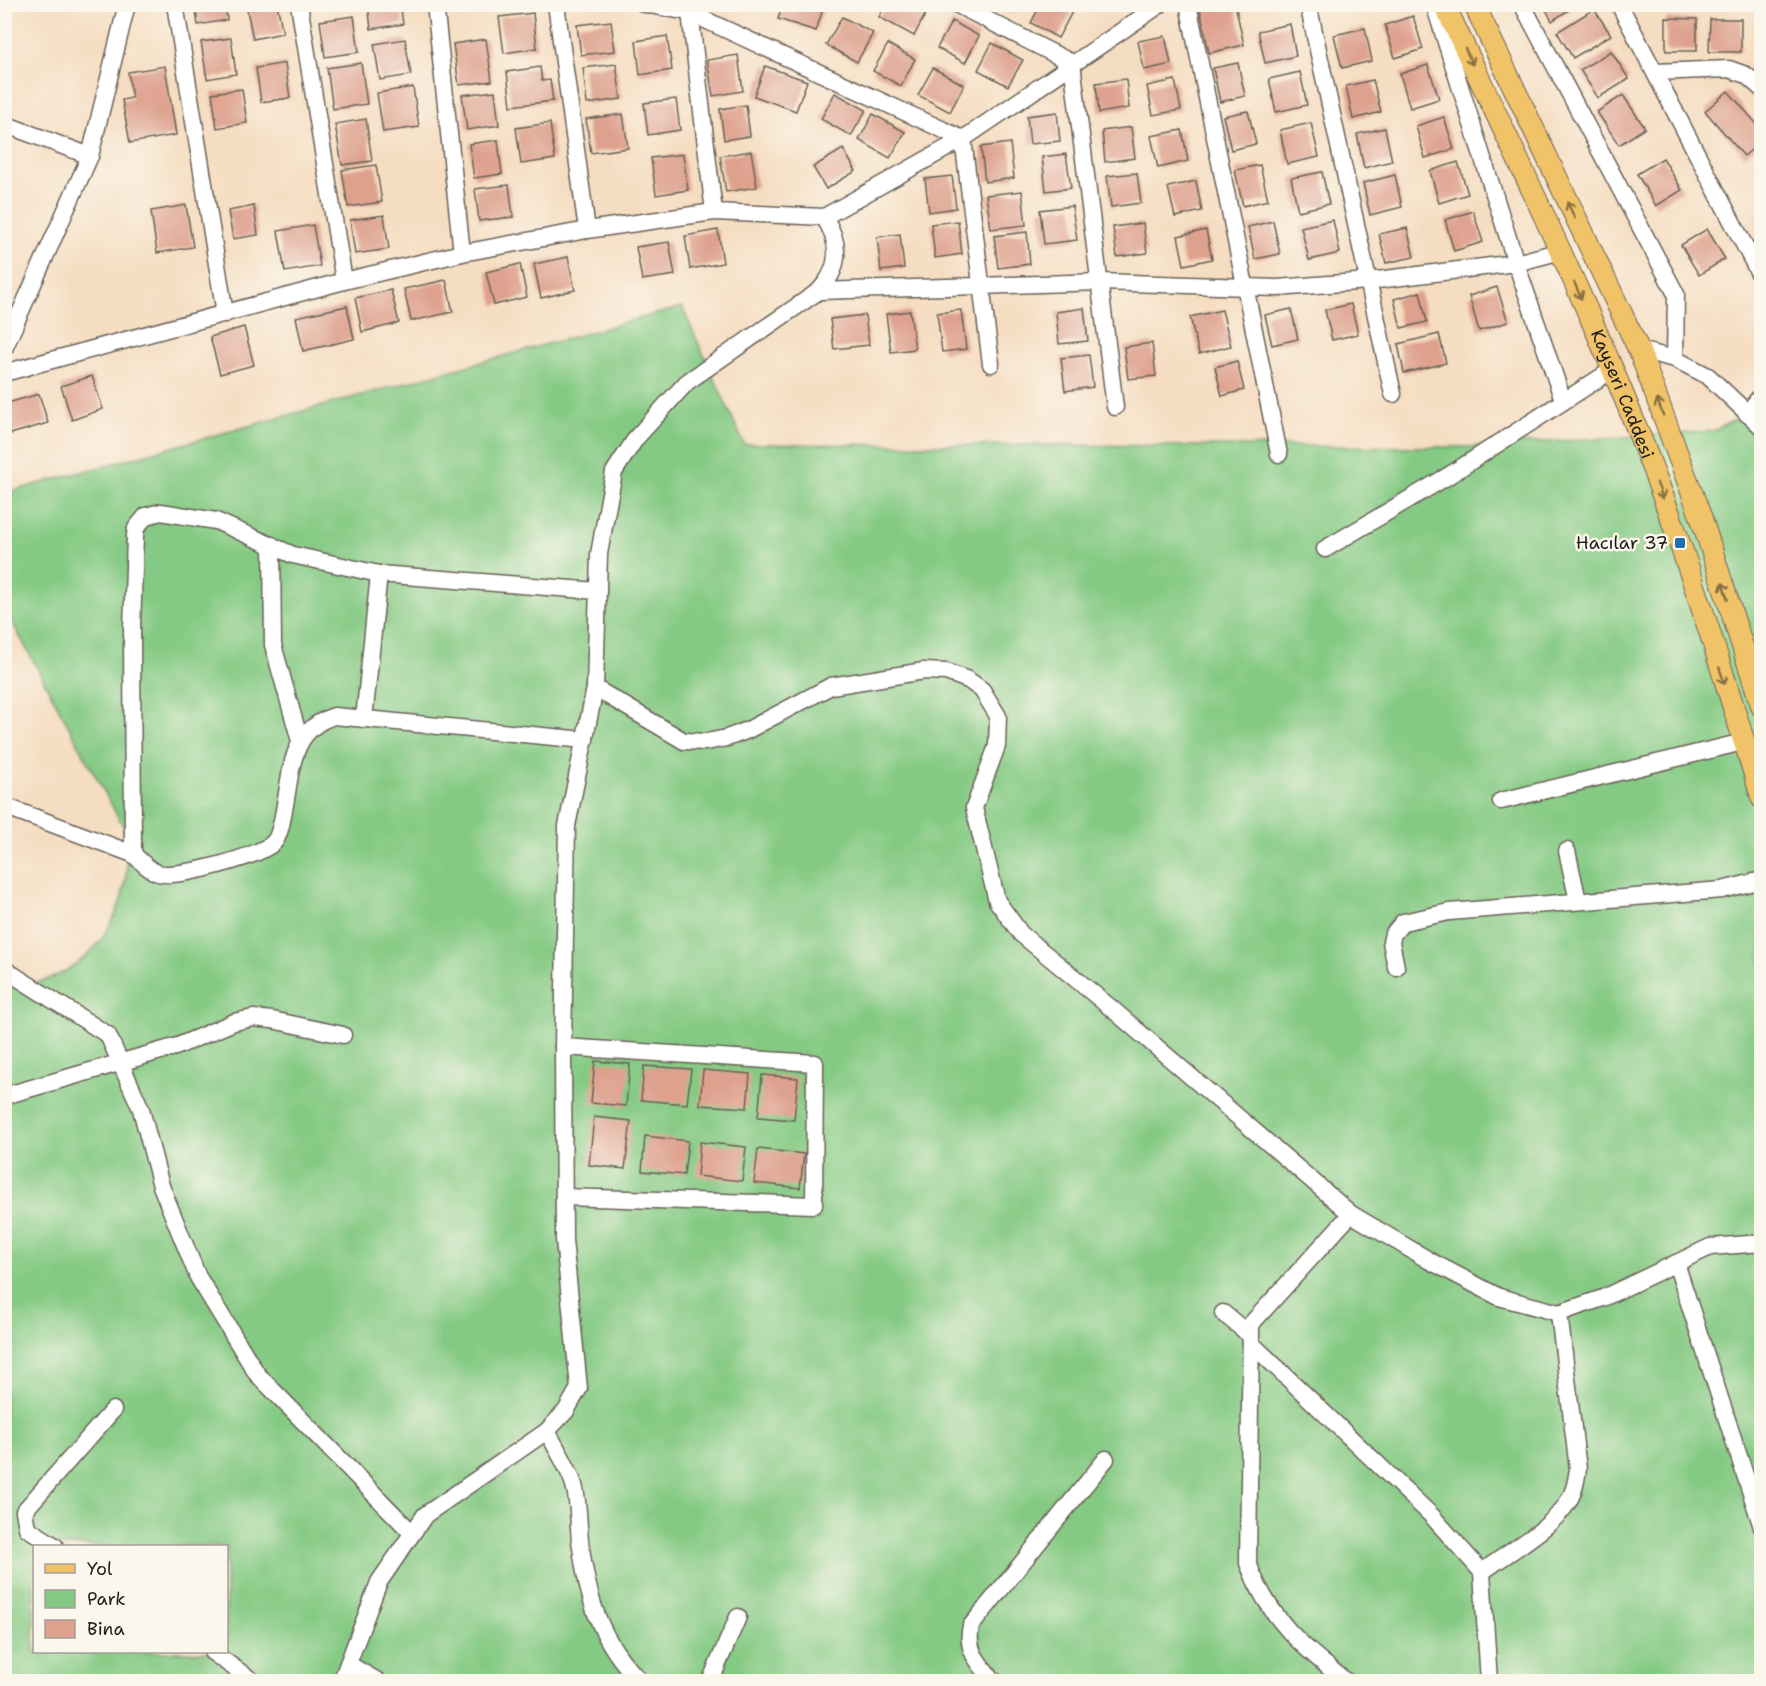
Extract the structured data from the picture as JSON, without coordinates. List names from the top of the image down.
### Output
{
  "streets": {
    "main road": ["Kayseri Caddesi"]
  },
  "places": {
    "transit": ["Hacılar 37"]
  },
  "legend": ["Yol", "Park", "Bina"]
}
